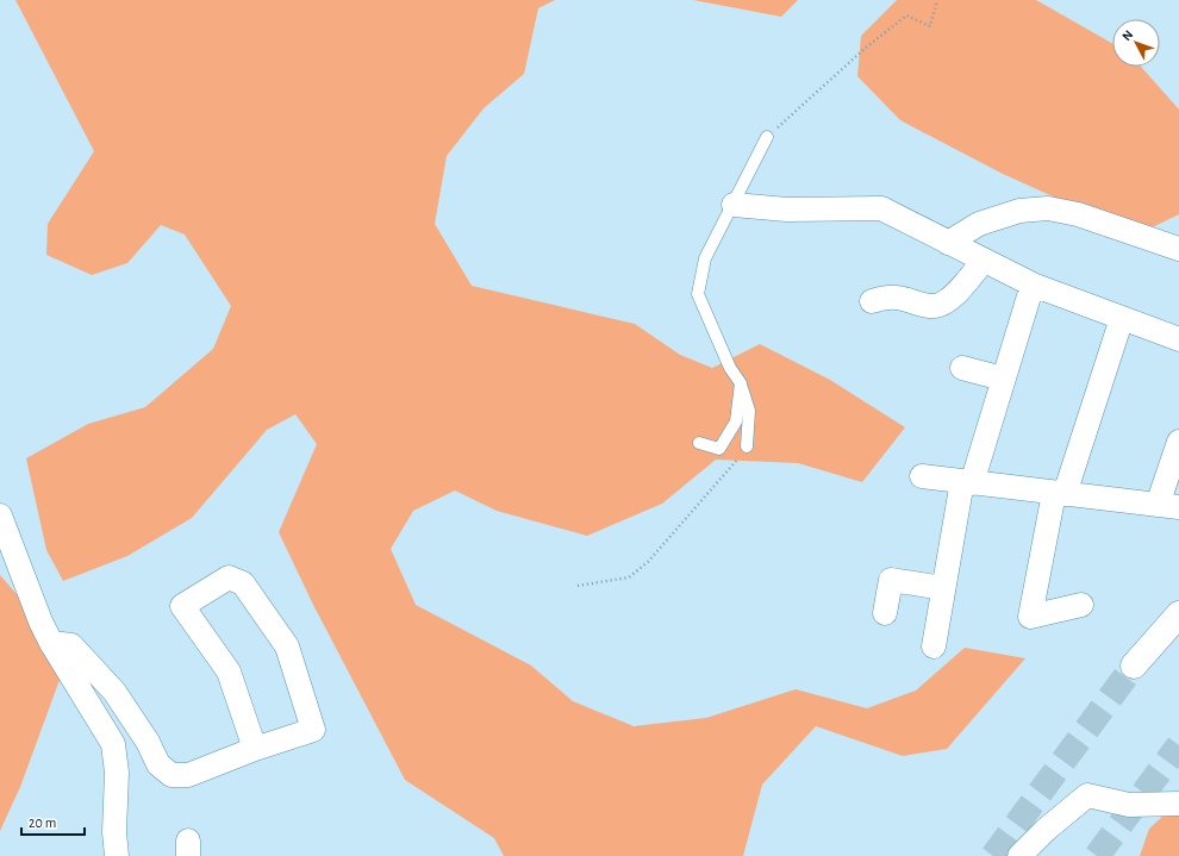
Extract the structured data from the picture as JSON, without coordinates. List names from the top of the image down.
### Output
{
  "scale_bar": "20 m",
  "north": "top left"
}
